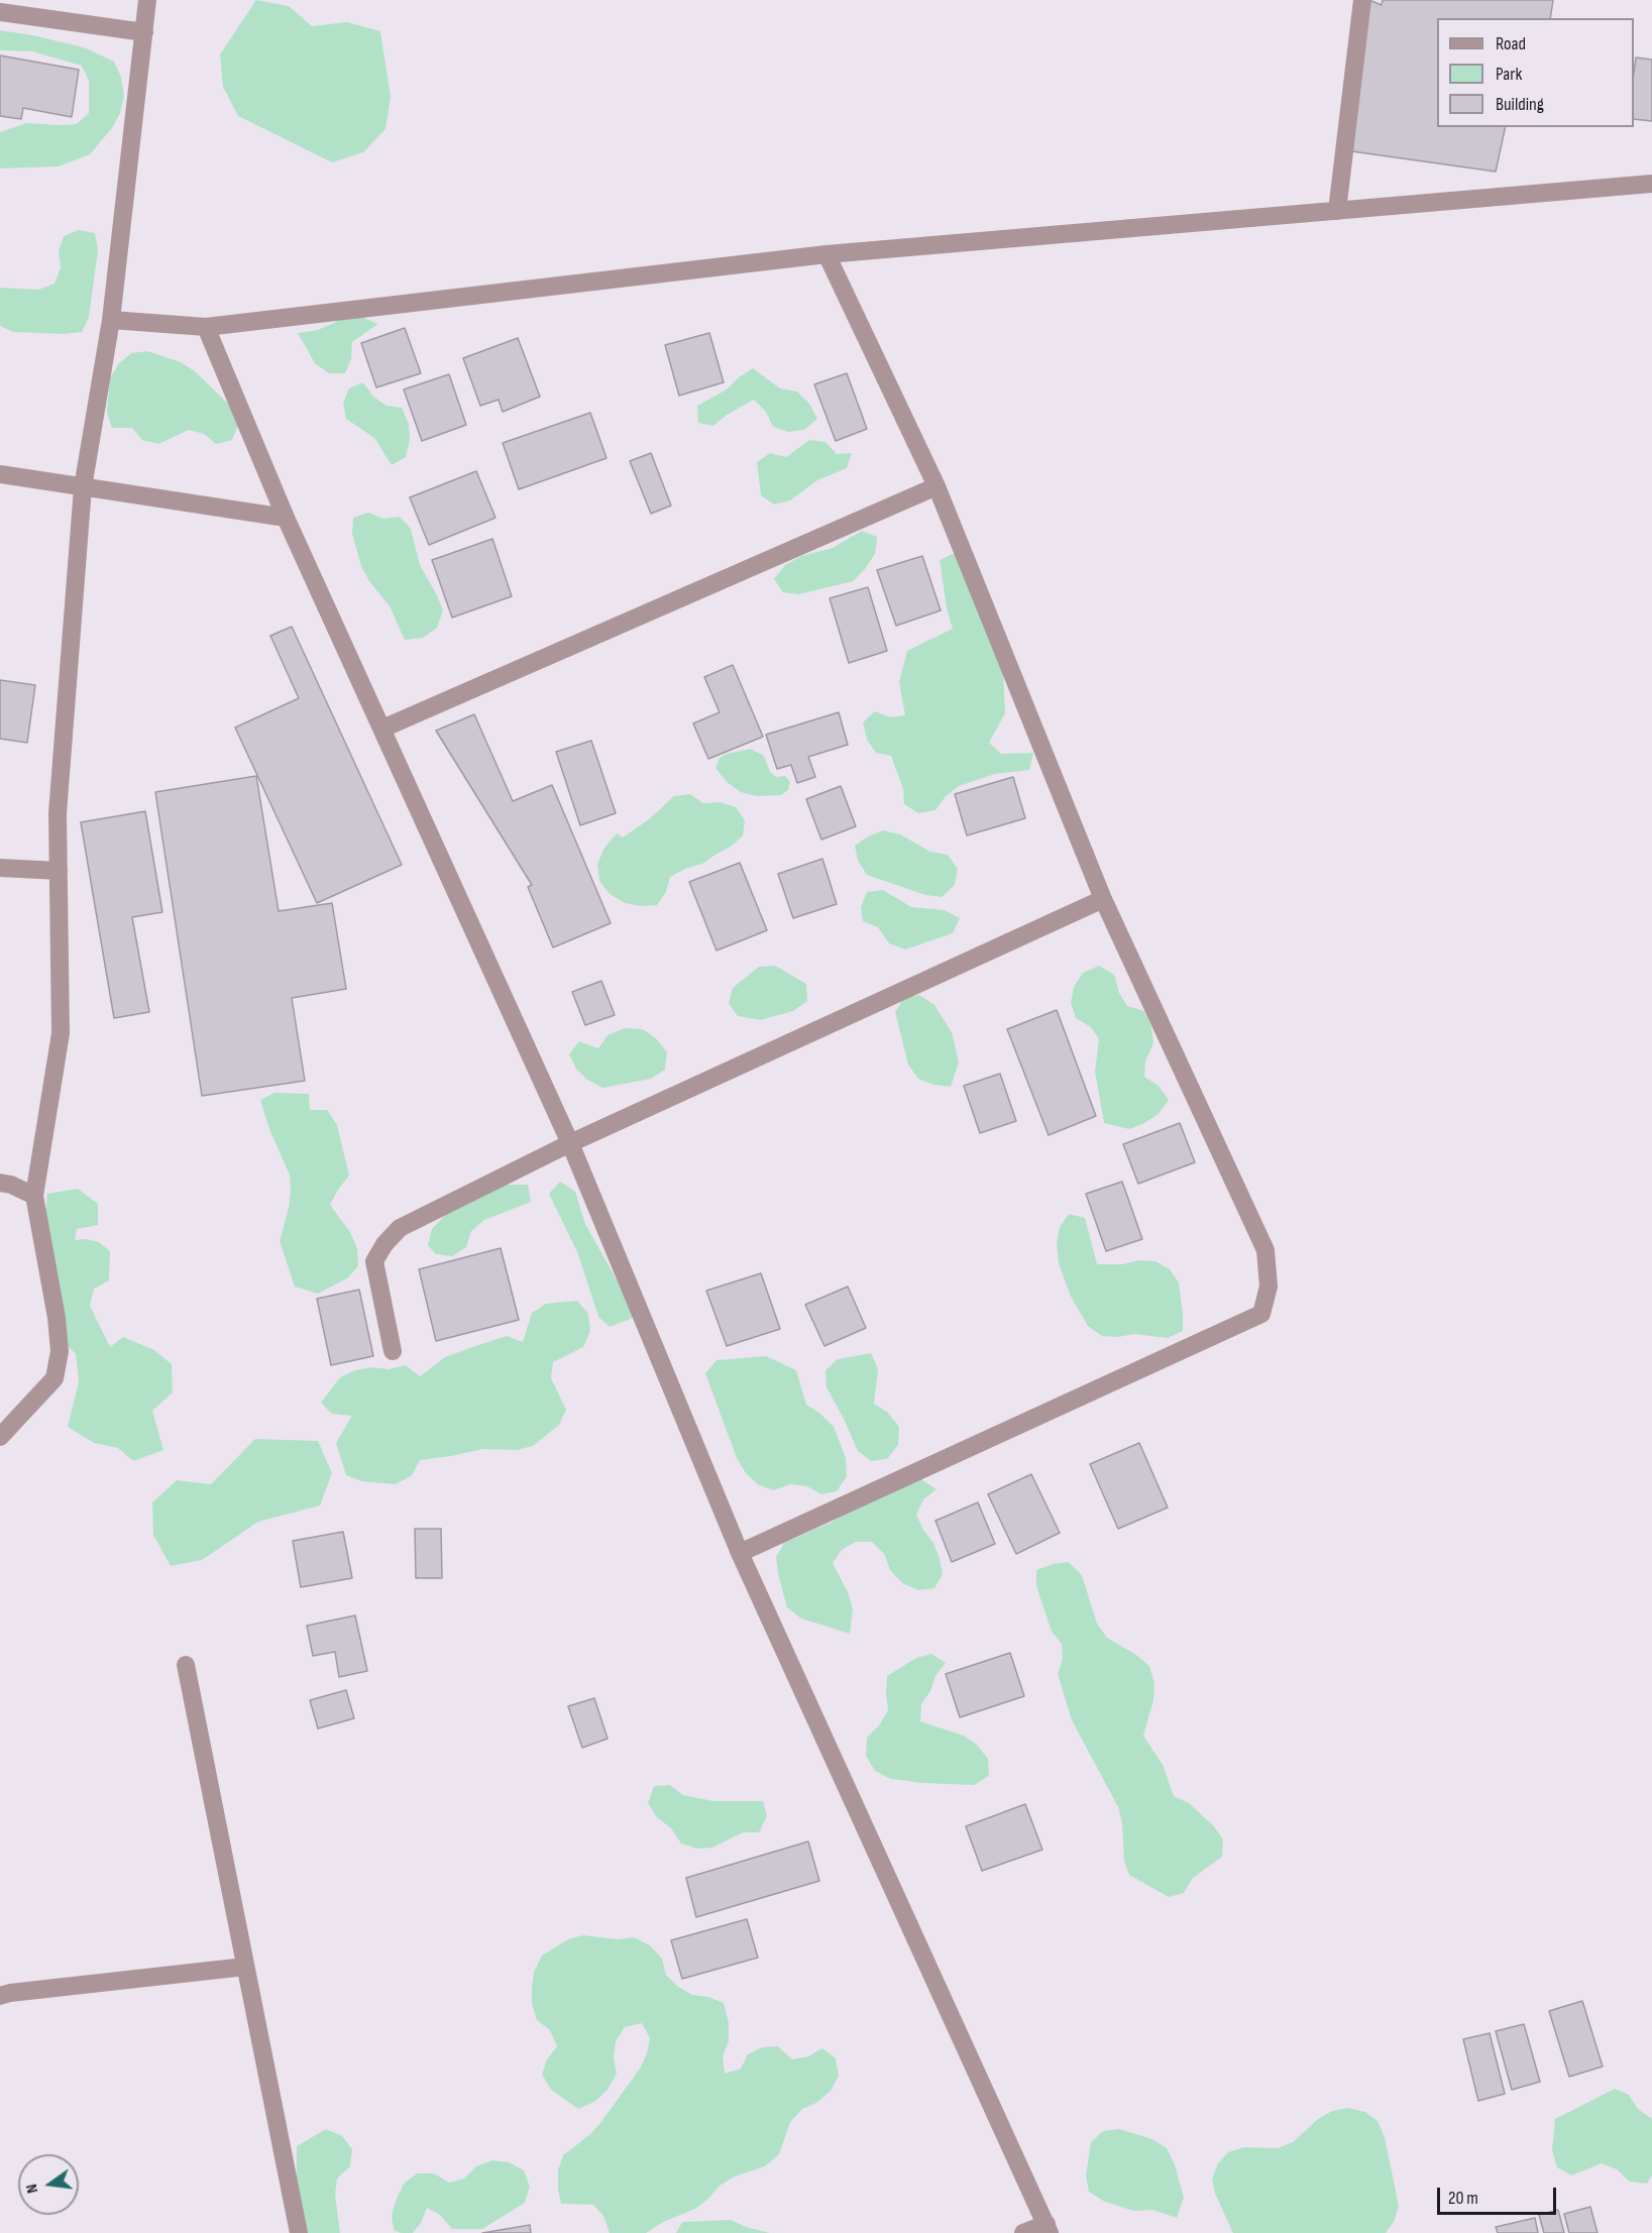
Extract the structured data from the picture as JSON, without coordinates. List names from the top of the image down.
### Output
{
  "legend": ["Road", "Park", "Building"],
  "scale_bar": "20 m",
  "north": "left"
}
